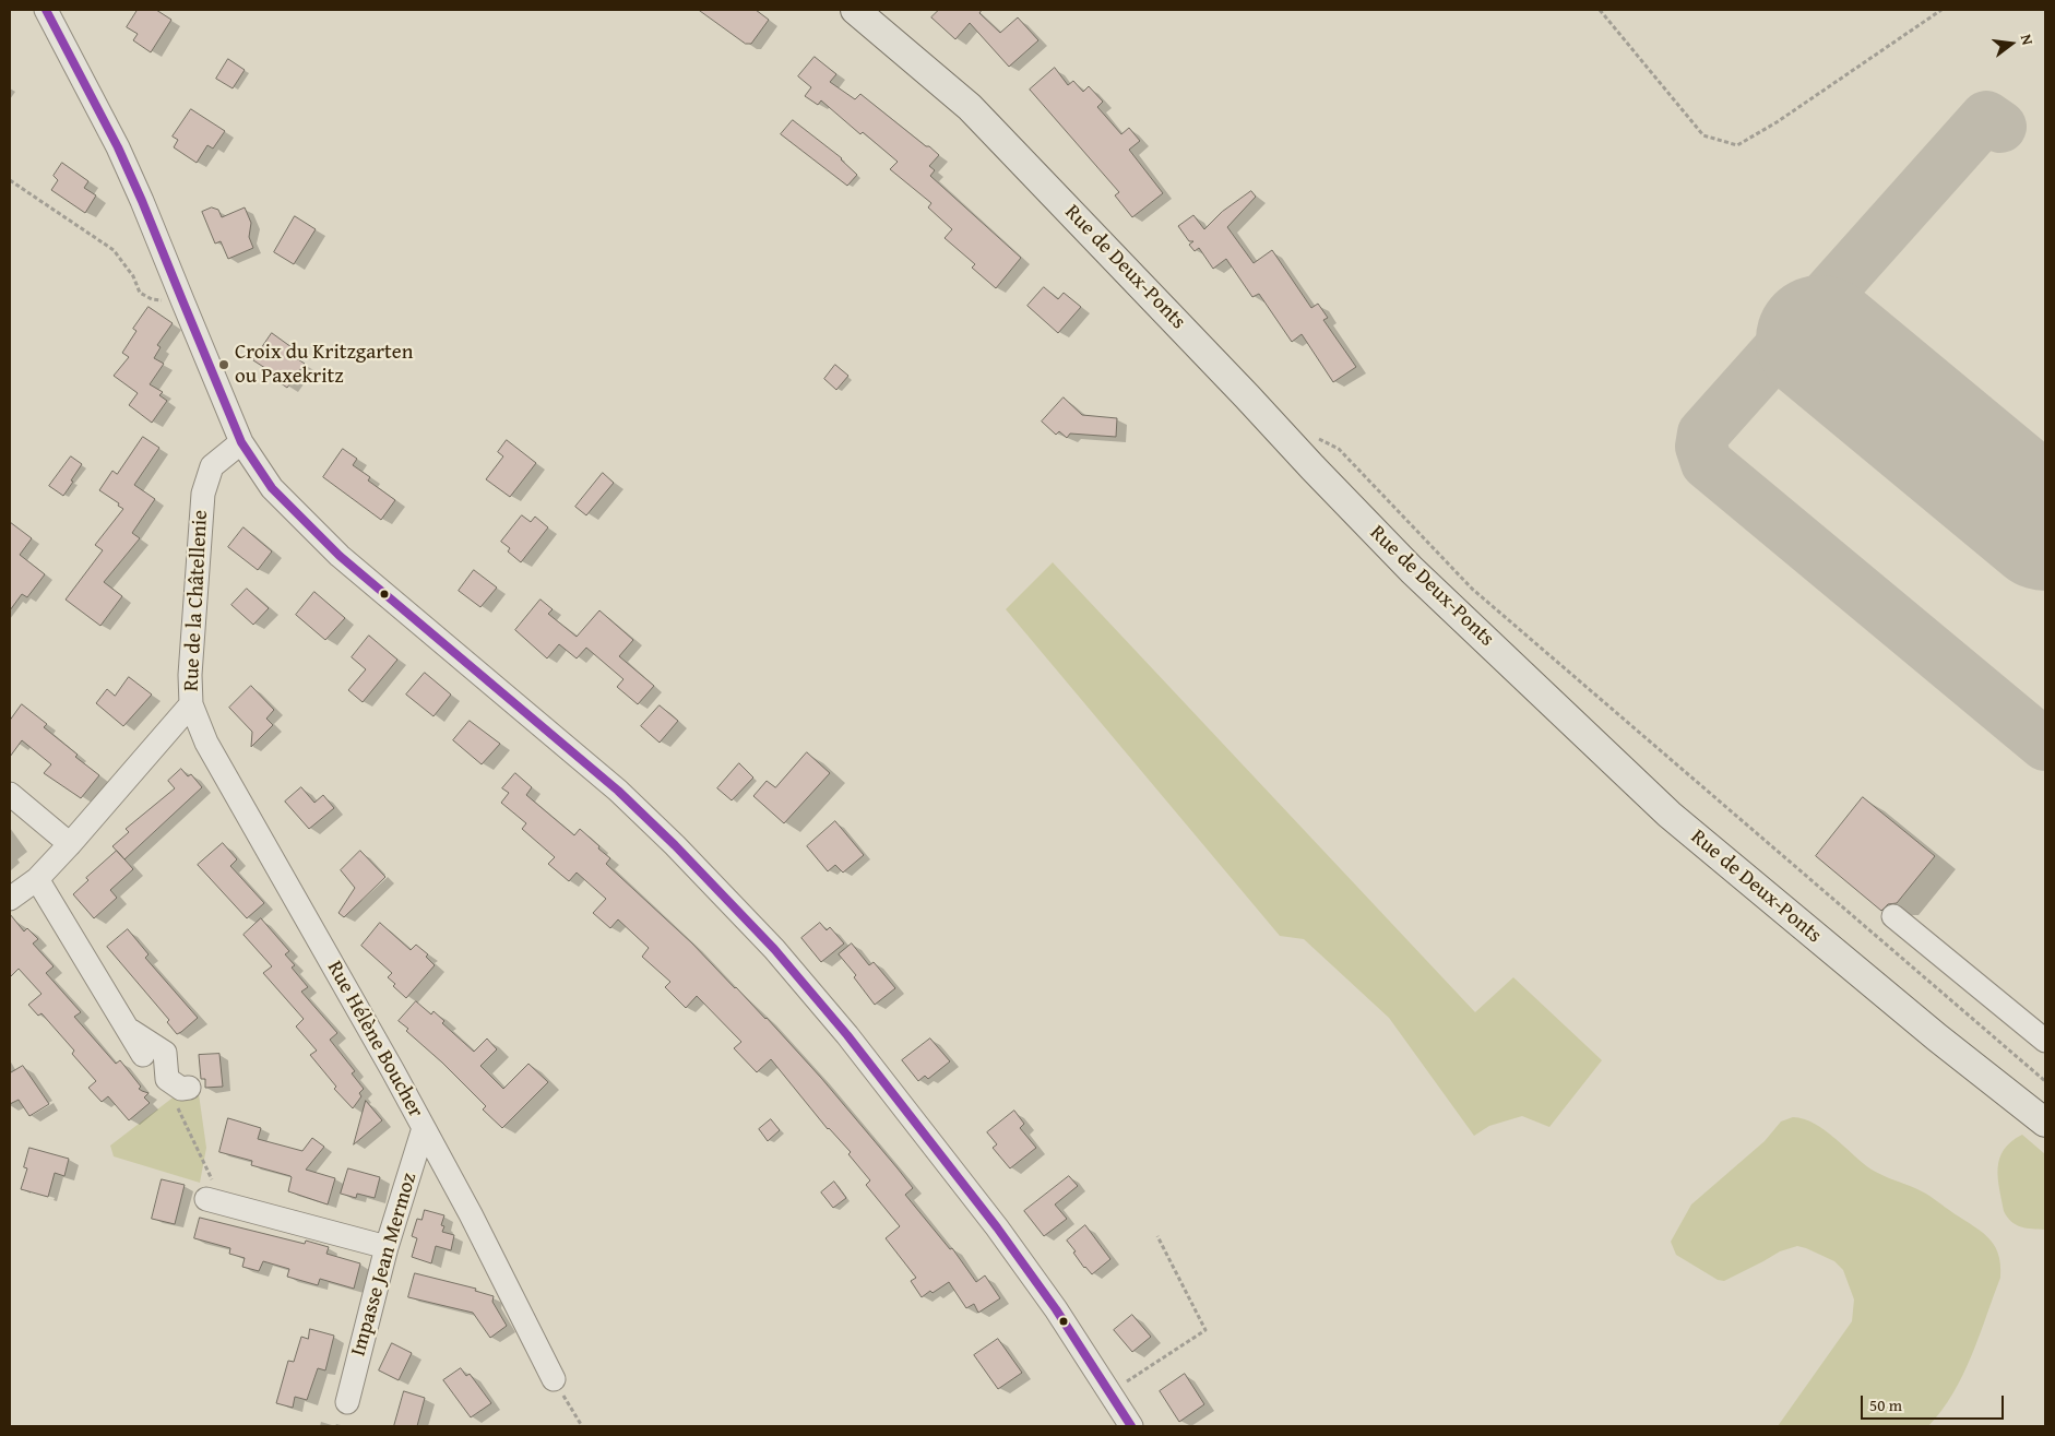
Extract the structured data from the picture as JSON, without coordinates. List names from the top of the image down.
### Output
{
  "streets": {
    "main road": ["Rue de Deux-Ponts"],
    "street": ["Rue de la Châtellenie", "Rue Hélène Boucher", "Impasse Jean Mermoz"]
  },
  "crossings": [
    ["Rue de la Châtellenie", "Rue Hélène Boucher"],
    ["Rue Hélène Boucher", "Impasse Jean Mermoz"]
  ],
  "places": ["Croix du Kritzgarten ou Paxekritz"],
  "scale_bar": "50 m",
  "north": "right"
}
